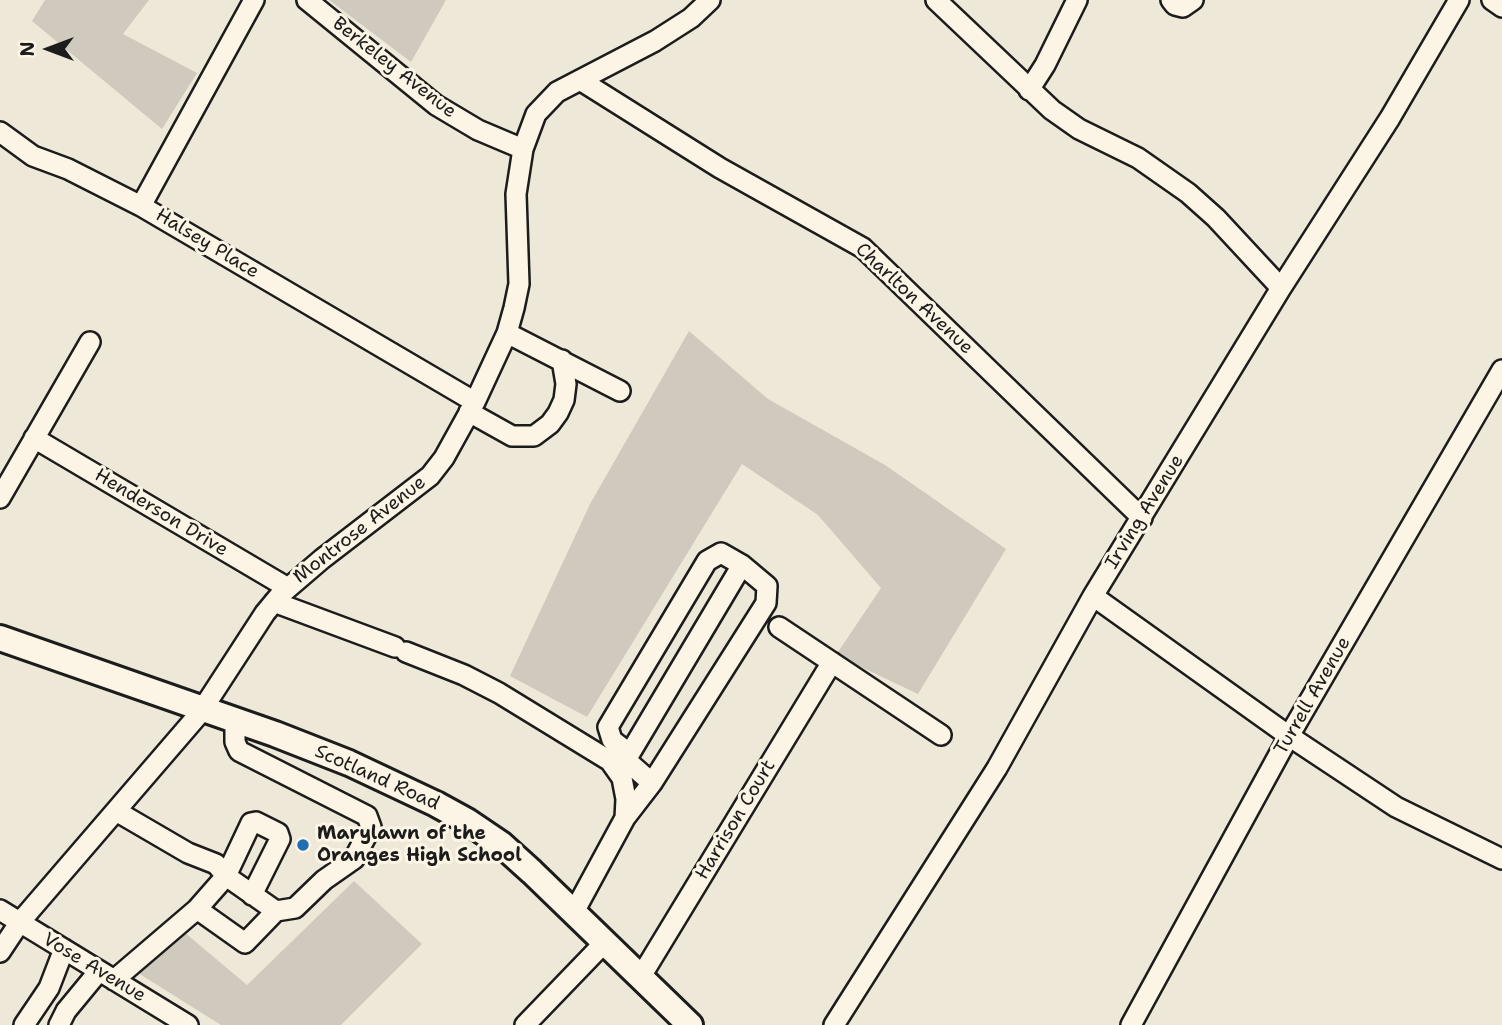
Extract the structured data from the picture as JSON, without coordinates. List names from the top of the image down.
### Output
{
  "streets": {
    "main road": ["Scotland Road"],
    "street": [
      "Berkeley Avenue",
      "Halsey Place",
      "Charlton Avenue",
      "Irving Avenue",
      "Henderson Drive",
      "Montrose Avenue",
      "Turrell Avenue",
      "Harrison Court",
      "Vose Avenue"
    ]
  },
  "crossings": [
    ["Berkeley Avenue", "Montrose Avenue"],
    ["Halsey Place", "Montrose Avenue"],
    ["Charlton Avenue", "Irving Avenue"],
    ["Charlton Avenue", "Montrose Avenue"],
    ["Henderson Drive", "Montrose Avenue"],
    ["Montrose Avenue", "Scotland Road"],
    ["Montrose Avenue", "Vose Avenue"],
    ["Scotland Road", "Harrison Court"]
  ],
  "places": ["Marylawn of the Oranges High School"],
  "north": "left"
}
